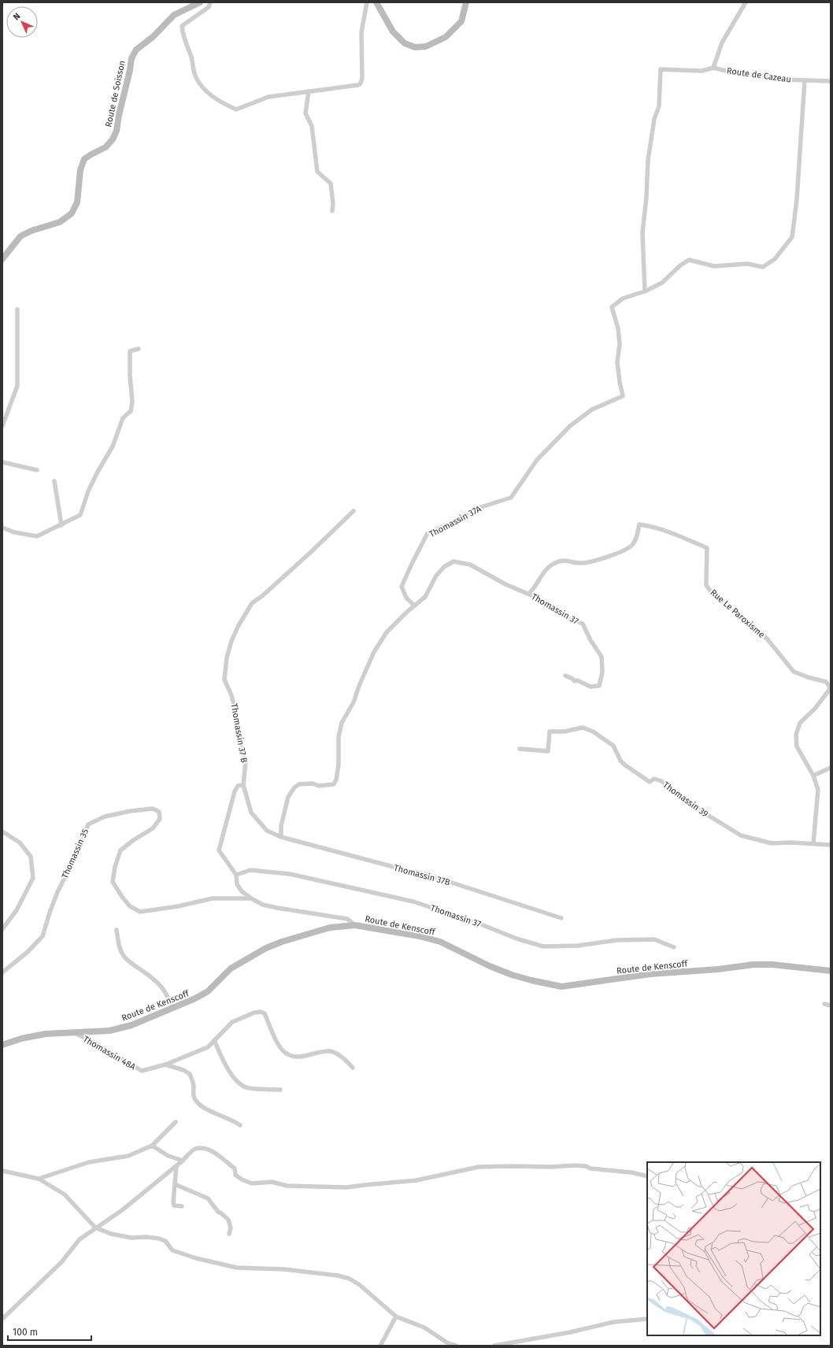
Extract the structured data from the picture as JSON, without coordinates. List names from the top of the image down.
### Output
{
  "streets": {
    "main road": ["Route de Soisson", "Route de Kenscoff"],
    "street": [
      "Route de Cazeau",
      "Thomassin 37A",
      "Thomassin 37",
      "Rue Le Paroxisme",
      "Thomassin 37 B",
      "Thomassin 39",
      "Thomassin 35",
      "Thomassin 37B",
      "Thomassin 48A"
    ]
  },
  "crossings": [
    ["Thomassin 37A", "Thomassin 37"],
    ["Thomassin 37", "Rue Le Paroxisme"],
    ["Route de Kenscoff", "Thomassin 48A"]
  ],
  "scale_bar": "100 m",
  "north": "top left"
}
